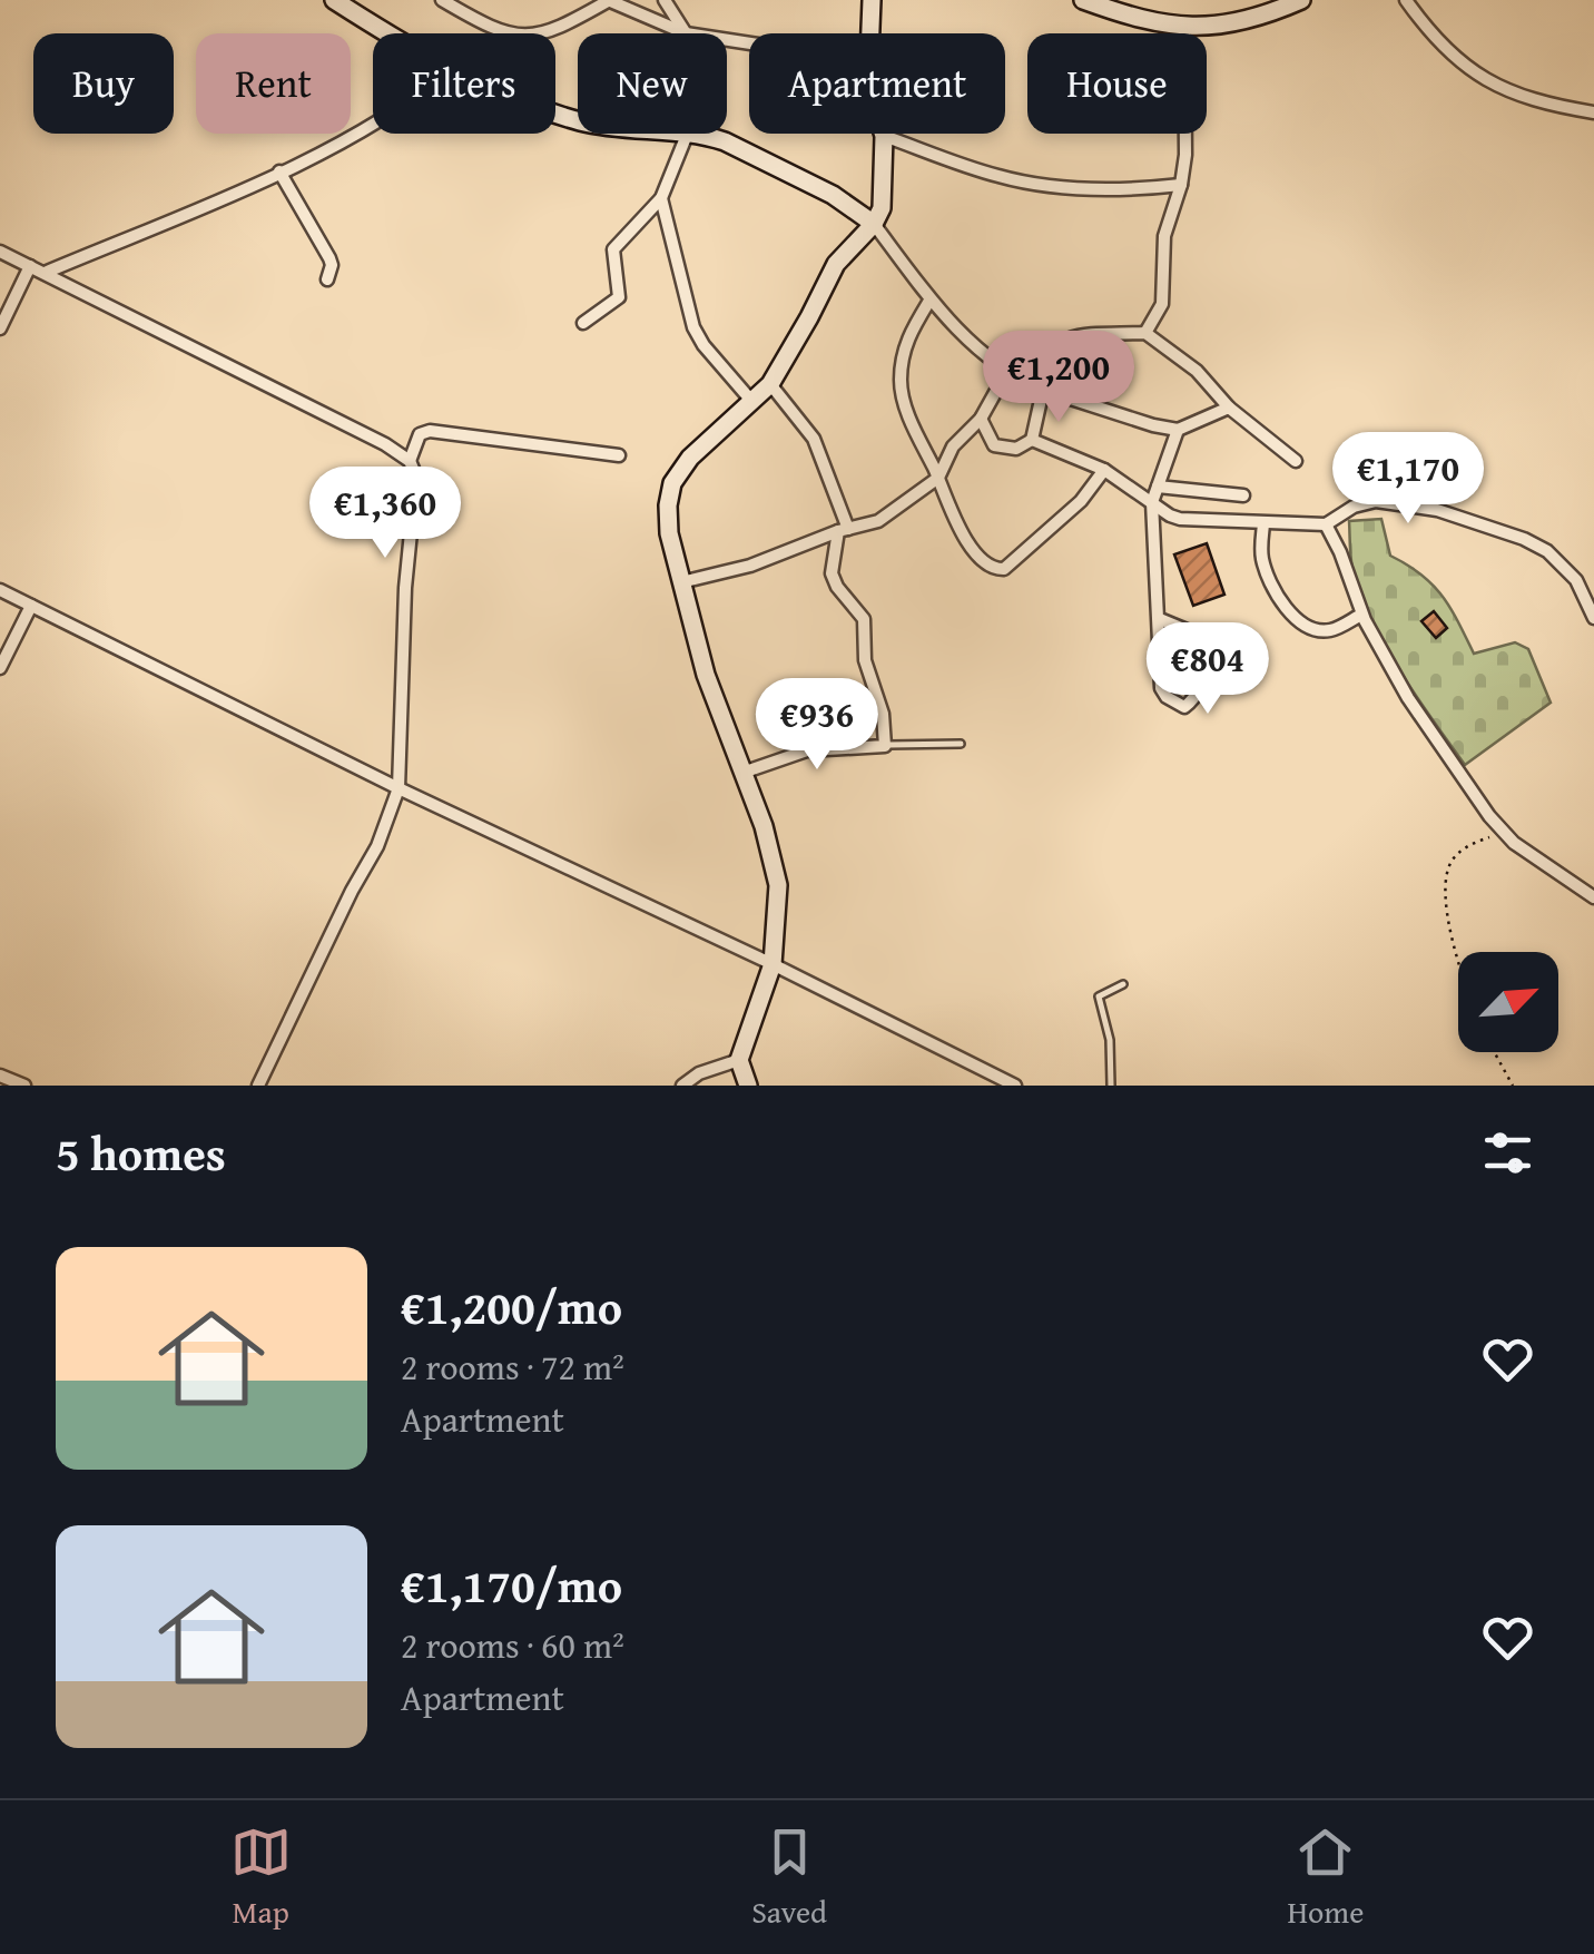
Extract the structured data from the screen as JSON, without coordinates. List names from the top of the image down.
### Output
{
  "north": "top right",
  "page": {
    "chip": [
      "Buy",
      "Rent",
      "Filters",
      "New",
      "Apartment",
      "House"
    ],
    "price": [
      "€1,200",
      "€1,170",
      "€1,360",
      "€804",
      "€936"
    ],
    "heading": "5 homes",
    "list": [
      {
        "name": "€1,200/mo",
        "note": "2 rooms · 72 m² · Apartment"
      },
      {
        "name": "€1,170/mo",
        "note": "2 rooms · 60 m² · Apartment"
      }
    ],
    "tabs": ["Map", "Saved", "Home"]
  }
}
